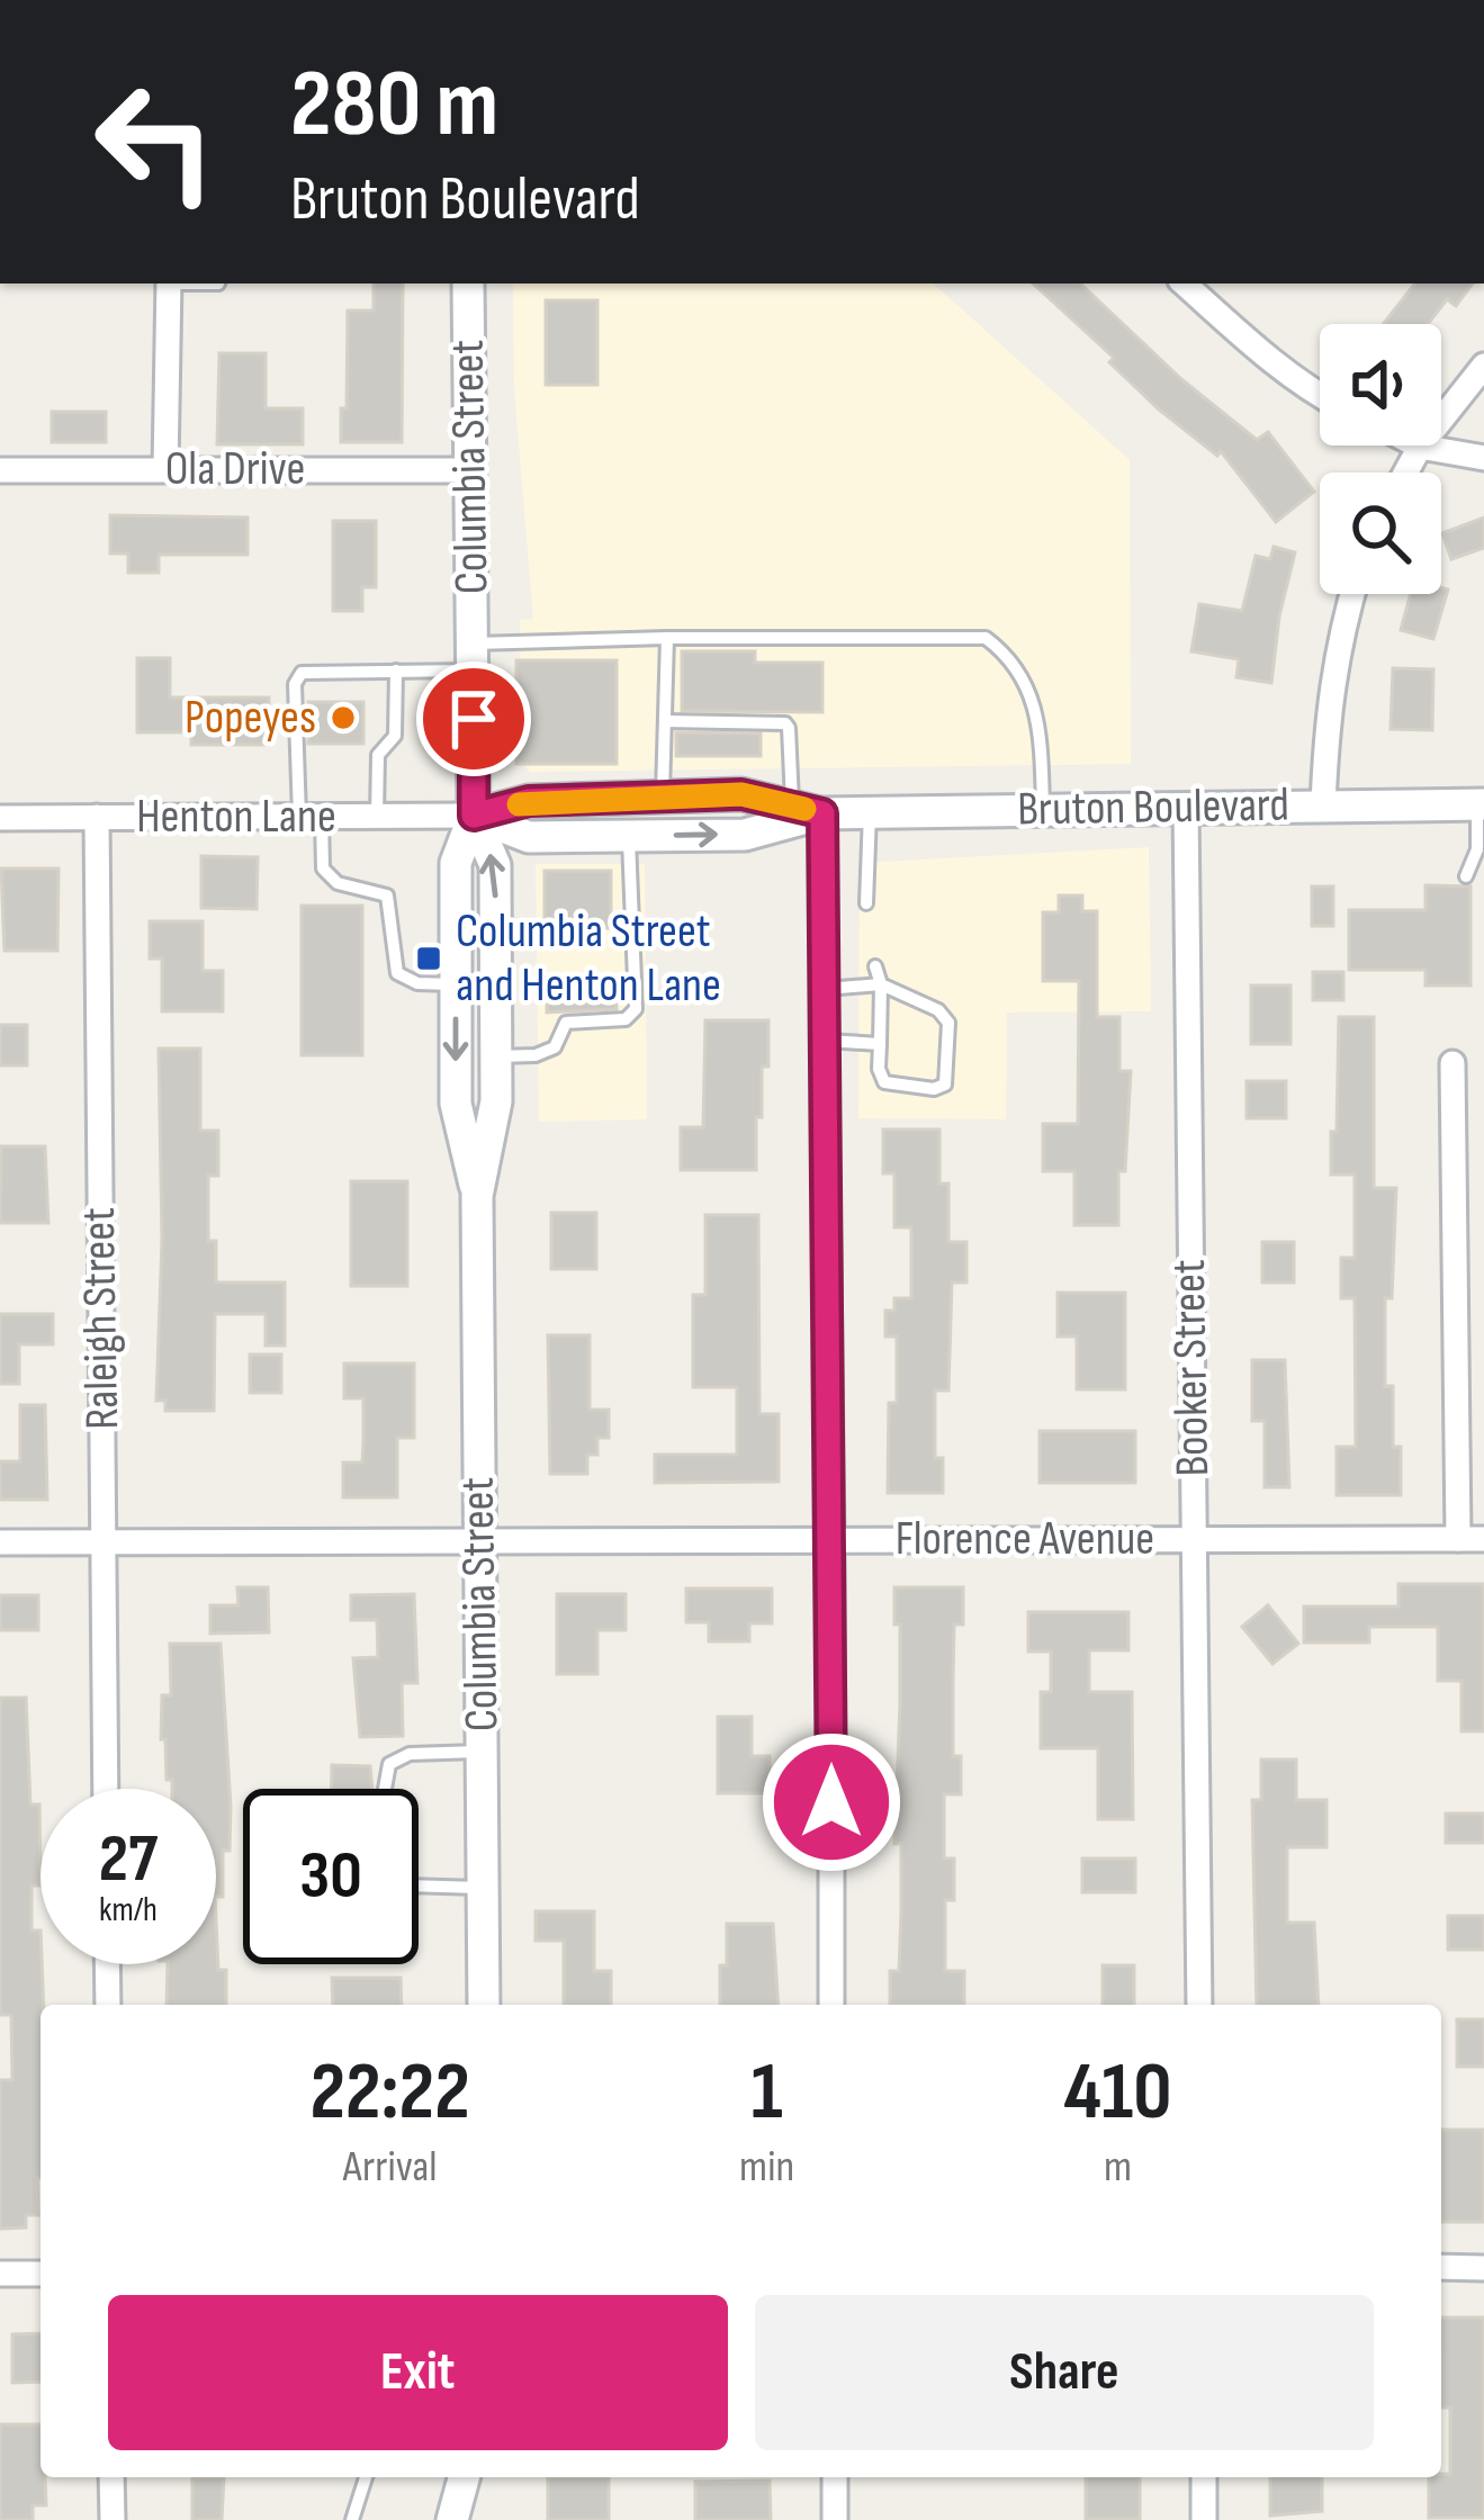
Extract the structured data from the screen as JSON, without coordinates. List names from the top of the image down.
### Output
{
  "streets": {
    "street": [
      "Columbia Street",
      "Ola Drive",
      "Bruton Boulevard",
      "Henton Lane",
      "Raleigh Street",
      "Booker Street",
      "Florence Avenue"
    ]
  },
  "crossings": [
    ["Columbia Street", "Ola Drive"],
    ["Columbia Street", "Bruton Boulevard"],
    ["Columbia Street", "Henton Lane"],
    ["Columbia Street", "Florence Avenue"],
    ["Bruton Boulevard", "Henton Lane"],
    ["Bruton Boulevard", "Booker Street"],
    ["Henton Lane", "Raleigh Street"],
    ["Raleigh Street", "Florence Avenue"],
    ["Booker Street", "Florence Avenue"]
  ],
  "places": {
    "other": ["Popeyes"],
    "transit": ["Columbia Street and Henton Lane"]
  },
  "page": {
    "turn": ["280 m", "Bruton Boulevard"],
    "speed": "27 km/h",
    "limit": "30",
    "eta": [
      "22:22",
      "Arrival",
      "1",
      "min",
      "410",
      "m"
    ],
    "buttons": ["Exit", "Share"]
  }
}
